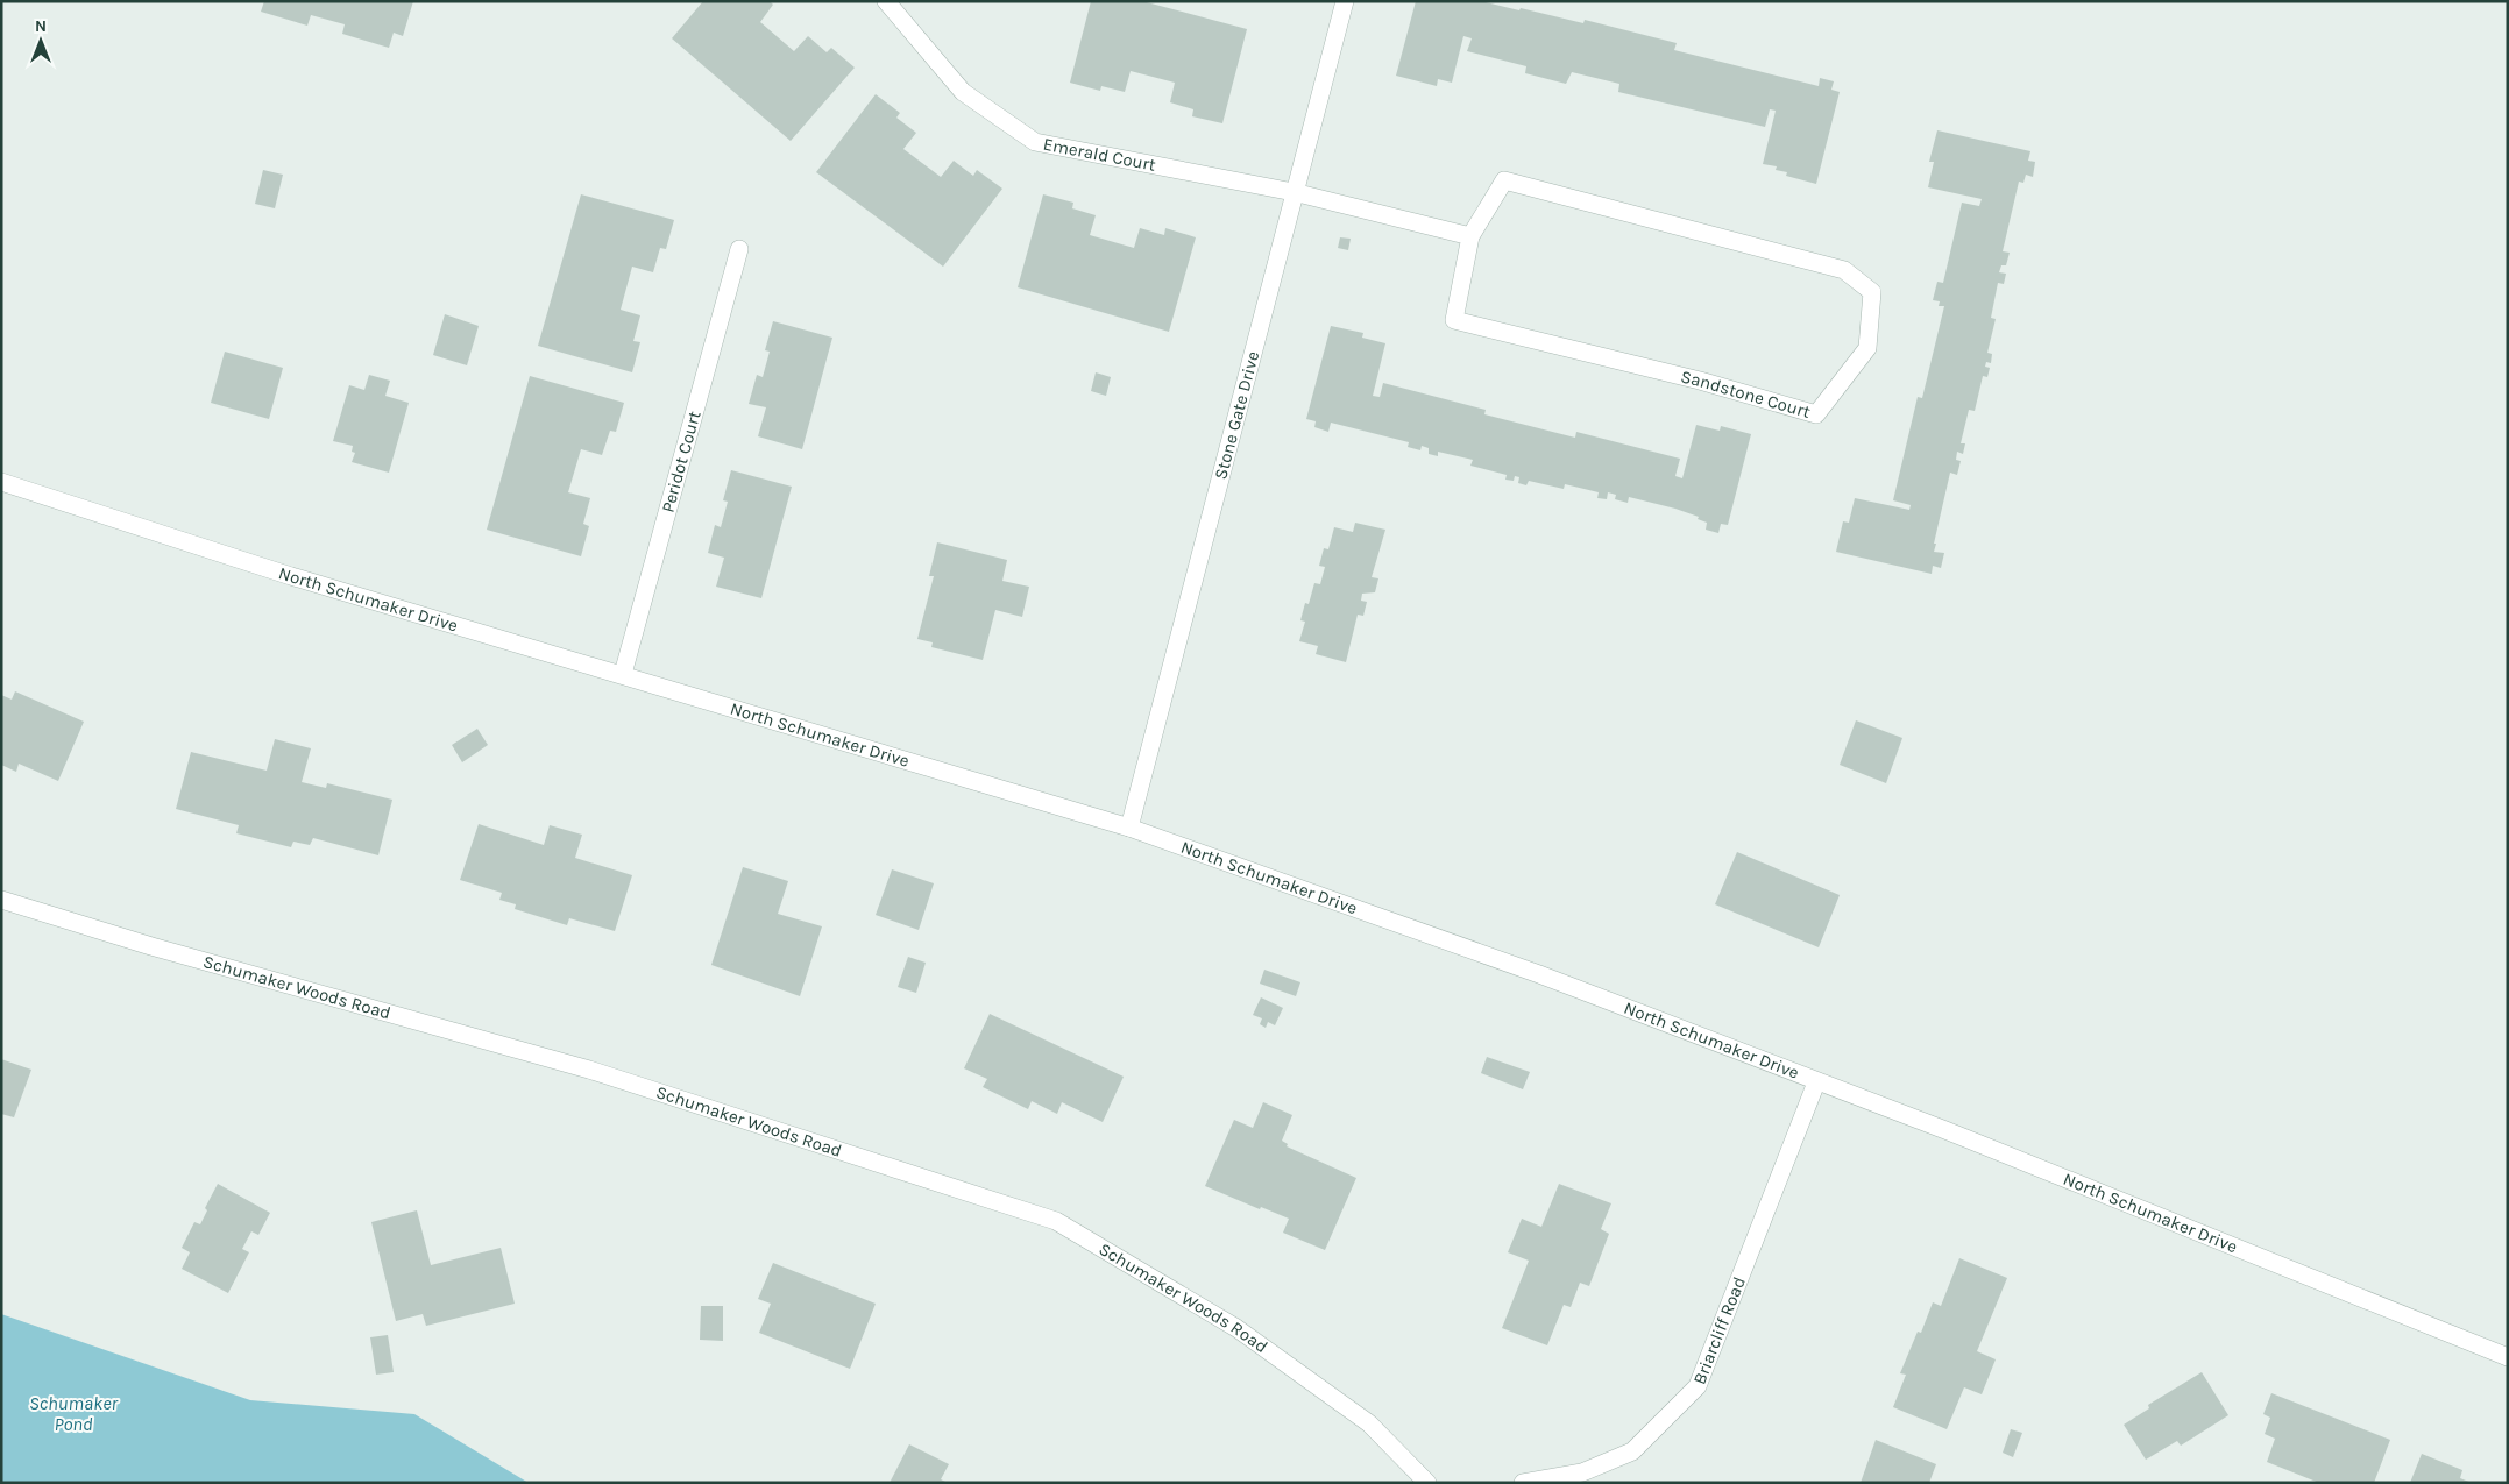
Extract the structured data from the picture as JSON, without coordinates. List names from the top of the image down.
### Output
{
  "streets": {
    "street": [
      "Emerald Court",
      "Sandstone Court",
      "Stone Gate Drive",
      "Peridot Court",
      "North Schumaker Drive",
      "Schumaker Woods Road",
      "Briarcliff Road"
    ]
  },
  "crossings": [
    ["Emerald Court", "Stone Gate Drive"],
    ["Stone Gate Drive", "North Schumaker Drive"],
    ["Peridot Court", "North Schumaker Drive"],
    ["North Schumaker Drive", "Briarcliff Road"]
  ],
  "water": ["Schumaker Pond"],
  "north": "top"
}
